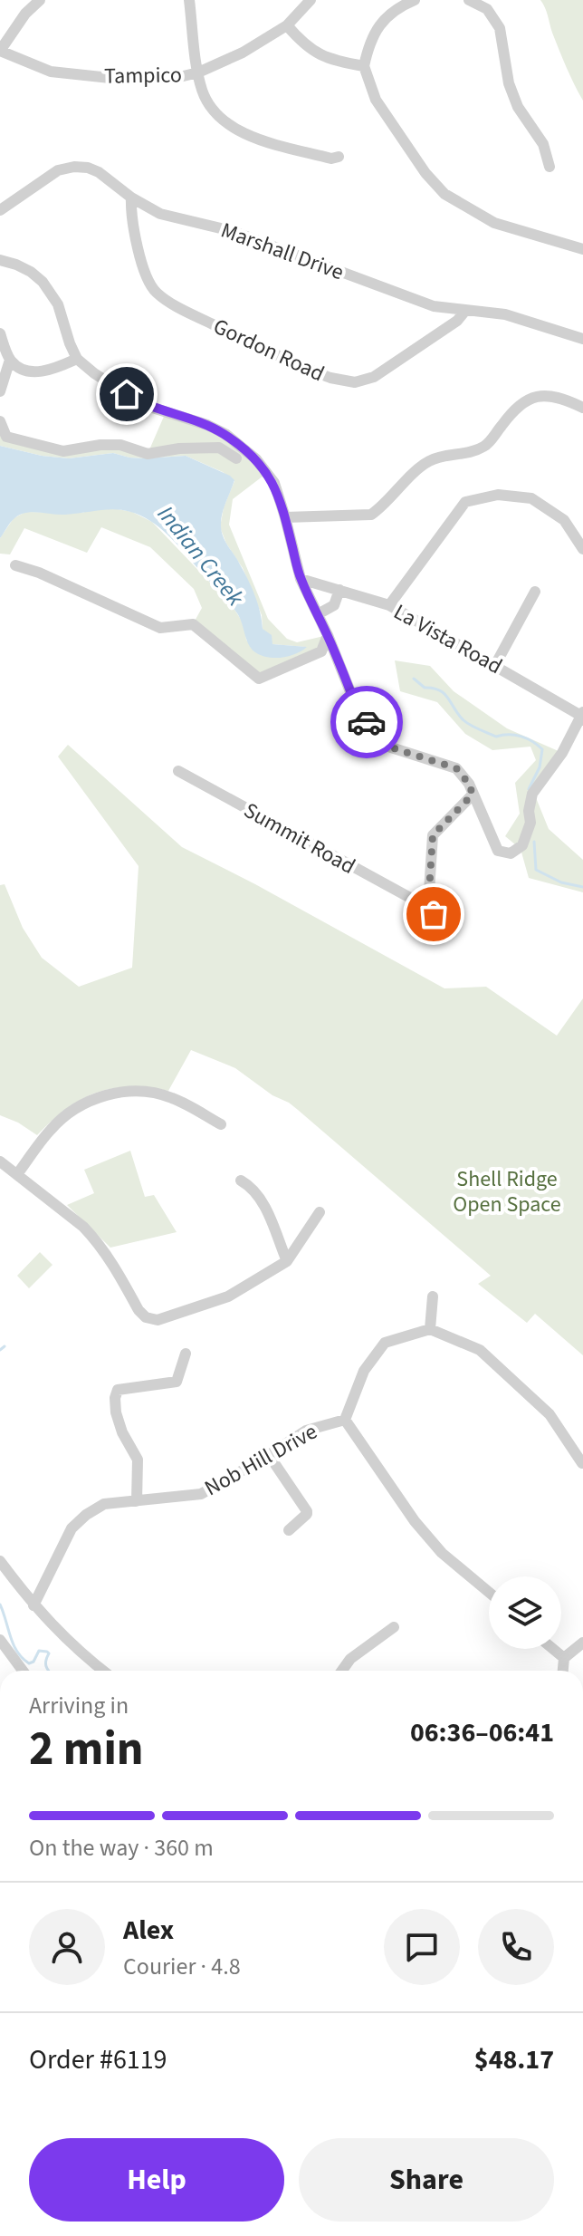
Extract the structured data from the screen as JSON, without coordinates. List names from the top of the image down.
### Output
{
  "streets": {
    "street": [
      "Tampico",
      "Marshall Drive",
      "Gordon Road",
      "La Vista Road",
      "Summit Road",
      "Nob Hill Drive"
    ]
  },
  "crossings": [
    ["Marshall Drive", "Gordon Road"]
  ],
  "water": ["Indian Creek"],
  "parks": ["Shell Ridge Open Space"],
  "page": {
    "heading": ["2 min", "Arriving in", "06:36–06:41"],
    "panel": [
      "Alex",
      "Courier · 4.8",
      "Order #6119",
      "$48.17"
    ],
    "bar": "On the way · 360 m",
    "buttons": ["Help", "Share"]
  }
}
